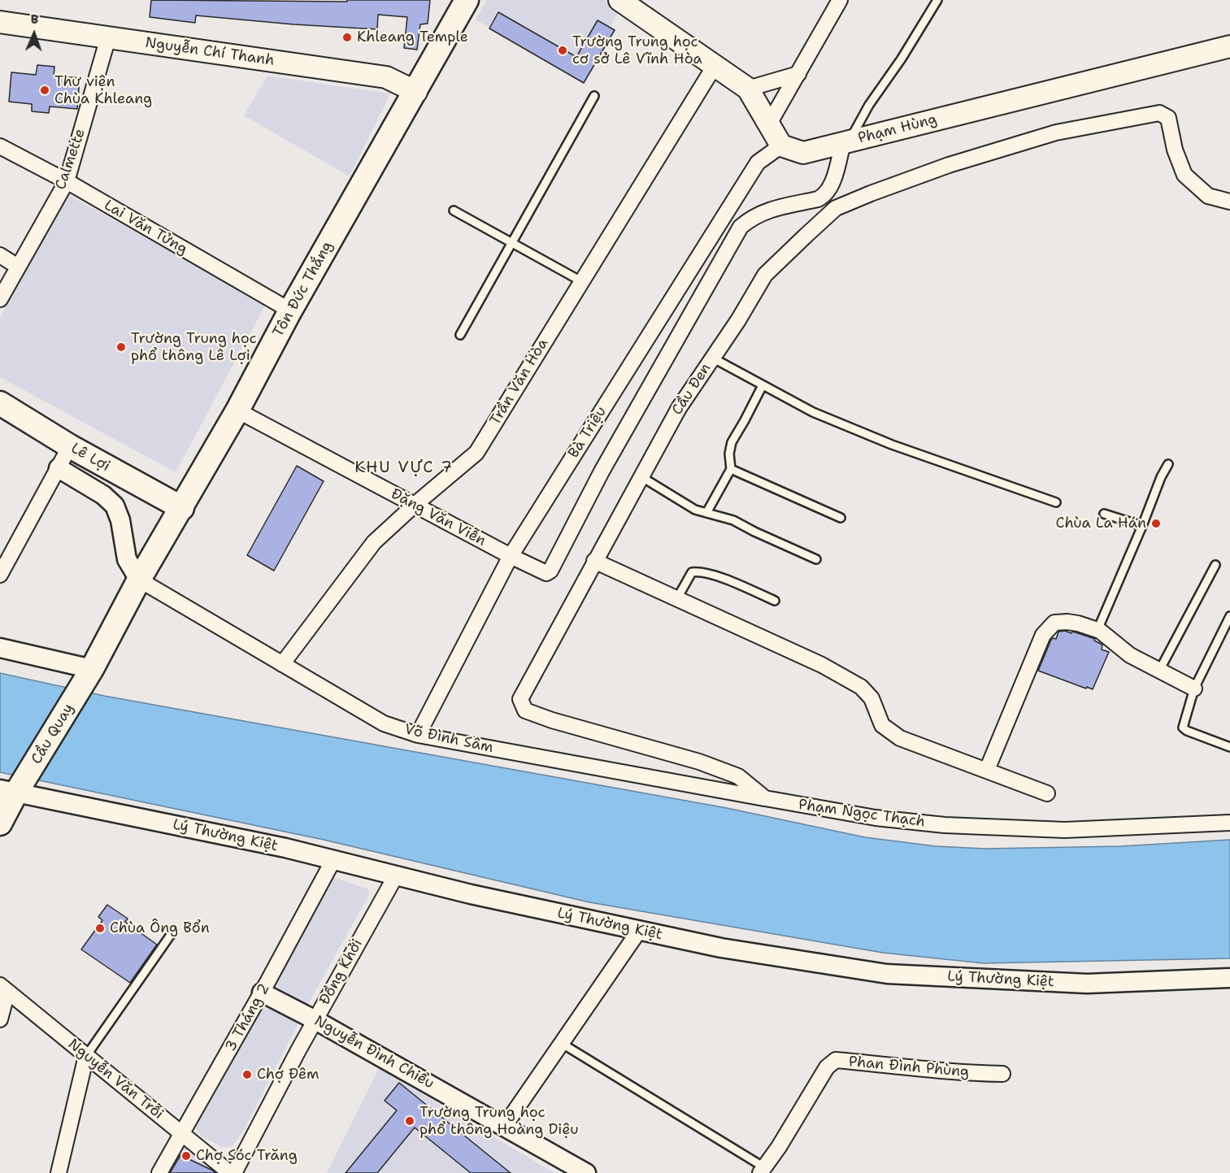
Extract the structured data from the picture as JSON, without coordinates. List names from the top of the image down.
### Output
{
  "streets": {
    "main road": [
      "Nguyễn Chí Thanh",
      "Phạm Hùng",
      "Tôn Đức Thắng",
      "Lê Lợi",
      "Cầu Quay"
    ],
    "street": [
      "Calmette",
      "Lai Văn Tửng",
      "Trần Văn Hòa",
      "Cầu Đen",
      "Bà Triệu",
      "Đặng Văn Viễn",
      "Võ Đình Sâm",
      "Phạm Ngọc Thạch",
      "Lý Thường Kiệt",
      "Đồng Khởi",
      "3 Tháng 2",
      "Nguyễn Đình Chiểu",
      "Phan Đình Phùng",
      "Nguyễn Văn Trỗi"
    ]
  },
  "crossings": [
    ["Nguyễn Chí Thanh", "Calmette"],
    ["Nguyễn Chí Thanh", "Tôn Đức Thắng"],
    ["Phạm Hùng", "Bà Triệu"],
    ["Phạm Hùng", "Đặng Văn Viễn"],
    ["Calmette", "Lai Văn Tửng"],
    ["Lai Văn Tửng", "Tôn Đức Thắng"],
    ["Tôn Đức Thắng", "Lê Lợi"],
    ["Tôn Đức Thắng", "Đặng Văn Viễn"],
    ["Tôn Đức Thắng", "Cầu Quay"],
    ["Tôn Đức Thắng", "Võ Đình Sâm"],
    ["Trần Văn Hòa", "Đặng Văn Viễn"],
    ["Trần Văn Hòa", "Võ Đình Sâm"],
    ["Cầu Đen", "Phạm Ngọc Thạch"],
    ["Bà Triệu", "Đặng Văn Viễn"],
    ["Bà Triệu", "Võ Đình Sâm"],
    ["Cầu Quay", "Lý Thường Kiệt"],
    ["Võ Đình Sâm", "Phạm Ngọc Thạch"],
    ["Lý Thường Kiệt", "Đồng Khởi"],
    ["Lý Thường Kiệt", "3 Tháng 2"],
    ["Đồng Khởi", "Nguyễn Đình Chiểu"],
    ["3 Tháng 2", "Nguyễn Đình Chiểu"],
    ["3 Tháng 2", "Nguyễn Văn Trỗi"]
  ],
  "districts": ["KHU VỰC 7"],
  "places": [
    "Khleang Temple",
    "Trường Trung học cơ sở Lê Vĩnh Hòa",
    "Thư viện Chùa Khleang",
    "Trường Trung học phổ thông Lê Lợi",
    "Chùa La Hán",
    "Chùa Ông Bổn",
    "Chợ Đêm",
    "Trường Trung học phổ thông Hoàng Diệu",
    "Chợ Sóc Trăng"
  ],
  "north": "top"
}
